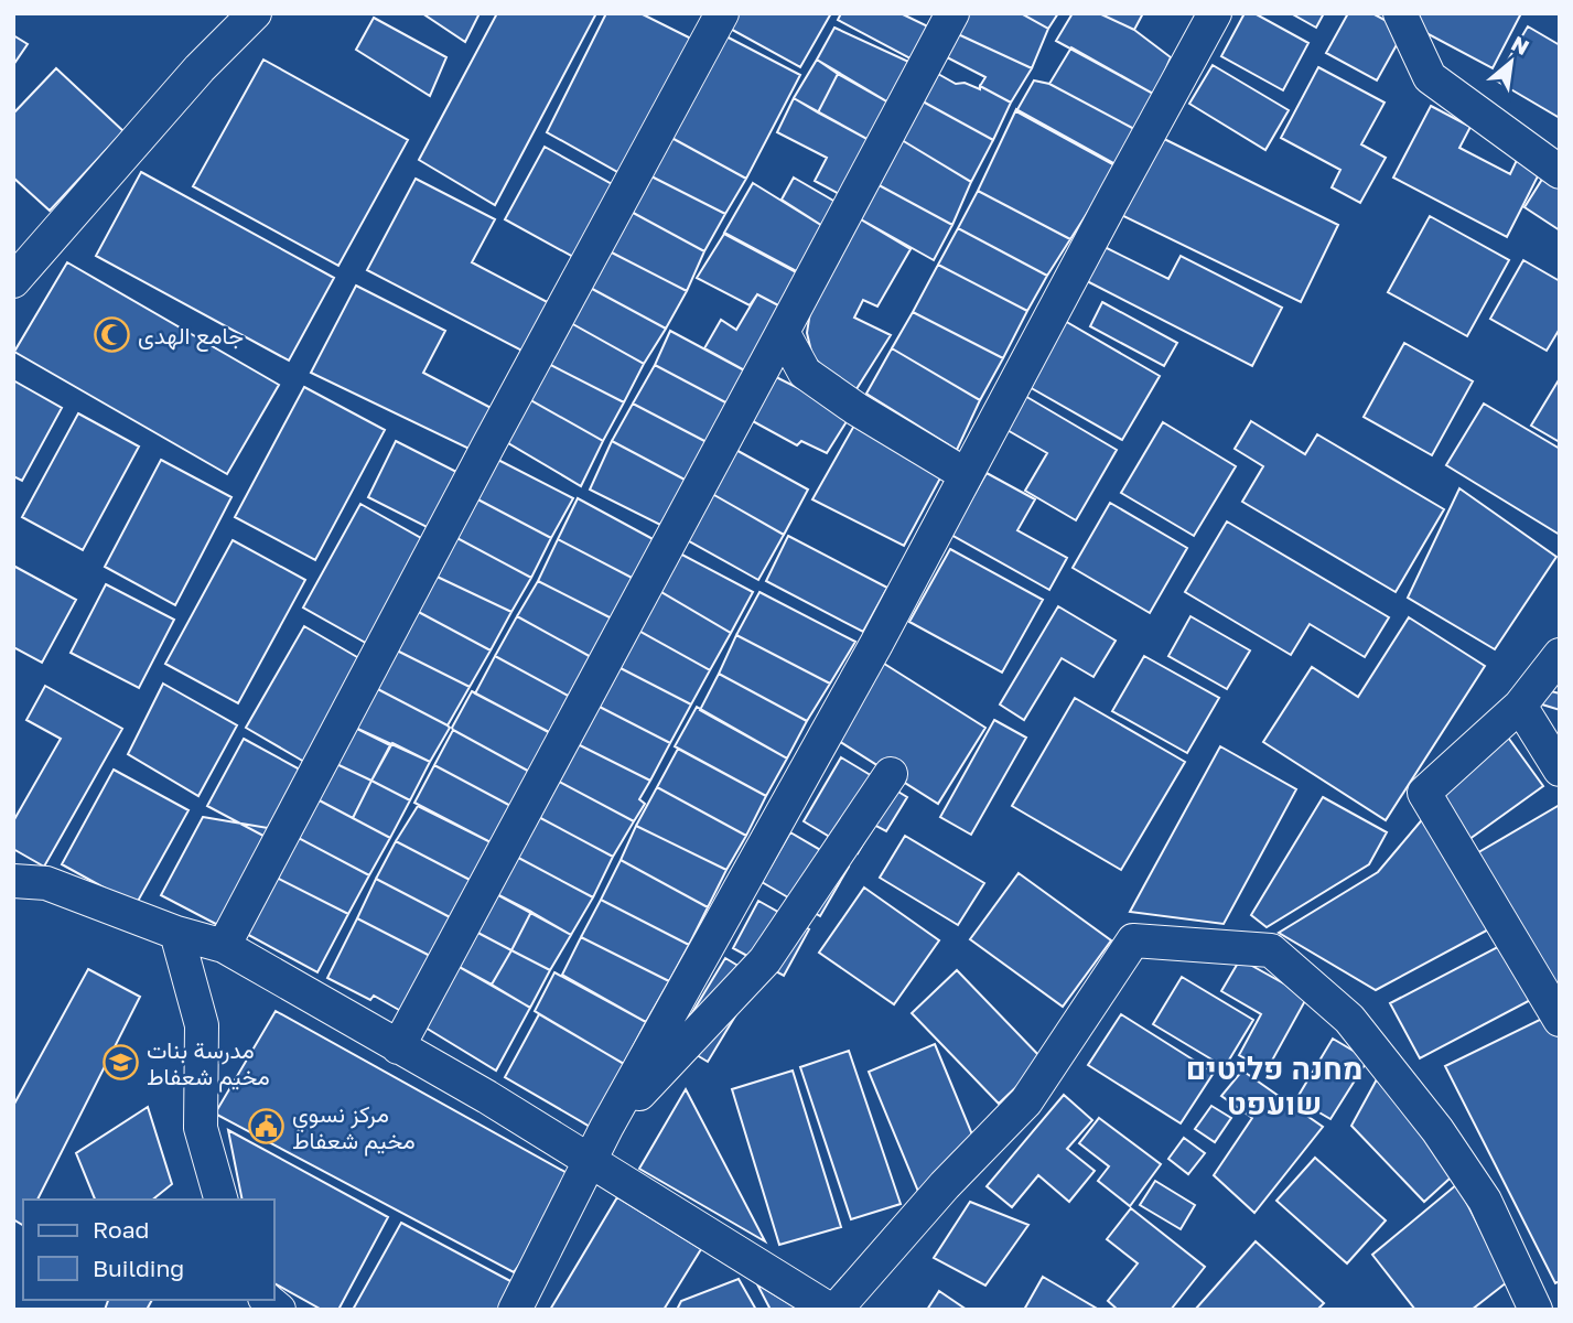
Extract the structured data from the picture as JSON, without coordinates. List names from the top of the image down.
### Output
{
  "districts": ["מחנה פליטים שועפט"],
  "places": {
    "mosque": ["جامع الهدى"],
    "school or university": ["مدرسة بنات مخيم شعفاط"],
    "public building": ["مركز نسوي مخيم شعفاط"]
  },
  "legend": ["Road", "Building"],
  "north": "top right"
}
